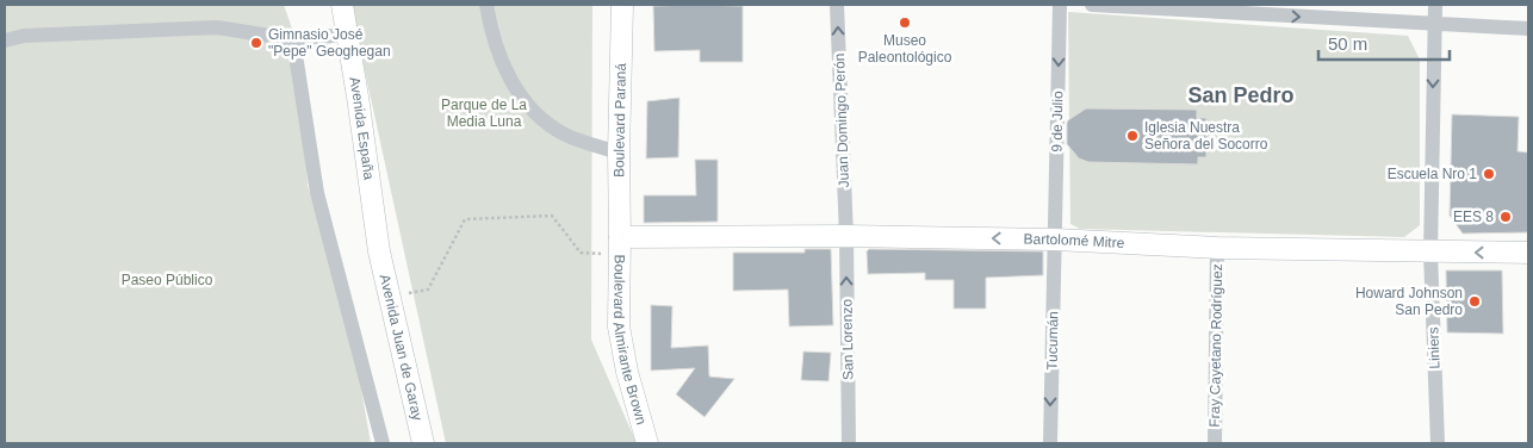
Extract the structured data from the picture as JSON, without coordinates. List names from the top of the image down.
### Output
{
  "streets": {
    "main road": [
      "Boulevard Paraná",
      "Avenida España",
      "Bartolomé Mitre",
      "Boulevard Almirante Brown",
      "Avenida Juan de Garay"
    ],
    "street": [
      "Juan Domingo Perón",
      "9 de Julio",
      "San Lorenzo",
      "Tucumán",
      "Fray Cayetano Rodríguez",
      "Liniers"
    ]
  },
  "crossings": [
    ["Boulevard Paraná", "Bartolomé Mitre"],
    ["Boulevard Paraná", "Boulevard Almirante Brown"],
    ["Juan Domingo Perón", "Bartolomé Mitre"],
    ["Juan Domingo Perón", "San Lorenzo"],
    ["9 de Julio", "Bartolomé Mitre"],
    ["9 de Julio", "Tucumán"],
    ["Avenida España", "Avenida Juan de Garay"],
    ["Bartolomé Mitre", "San Lorenzo"],
    ["Bartolomé Mitre", "Boulevard Almirante Brown"],
    ["Bartolomé Mitre", "Tucumán"],
    ["Bartolomé Mitre", "Fray Cayetano Rodríguez"],
    ["Bartolomé Mitre", "Liniers"]
  ],
  "one_way": [
    "Juan Domingo Perón",
    "9 de Julio",
    "San Lorenzo",
    "Tucumán",
    "Liniers"
  ],
  "districts": ["San Pedro"],
  "parks": ["Parque de La Media Luna", "Paseo Público"],
  "places": [
    "Museo Paleontológico",
    "Gimnasio José \"Pepe\" Geoghegan",
    "Iglesia Nuestra Señora del Socorro",
    "Escuela Nro 1",
    "EES 8",
    "Howard Johnson San Pedro"
  ],
  "scale_bar": "50 m"
}
